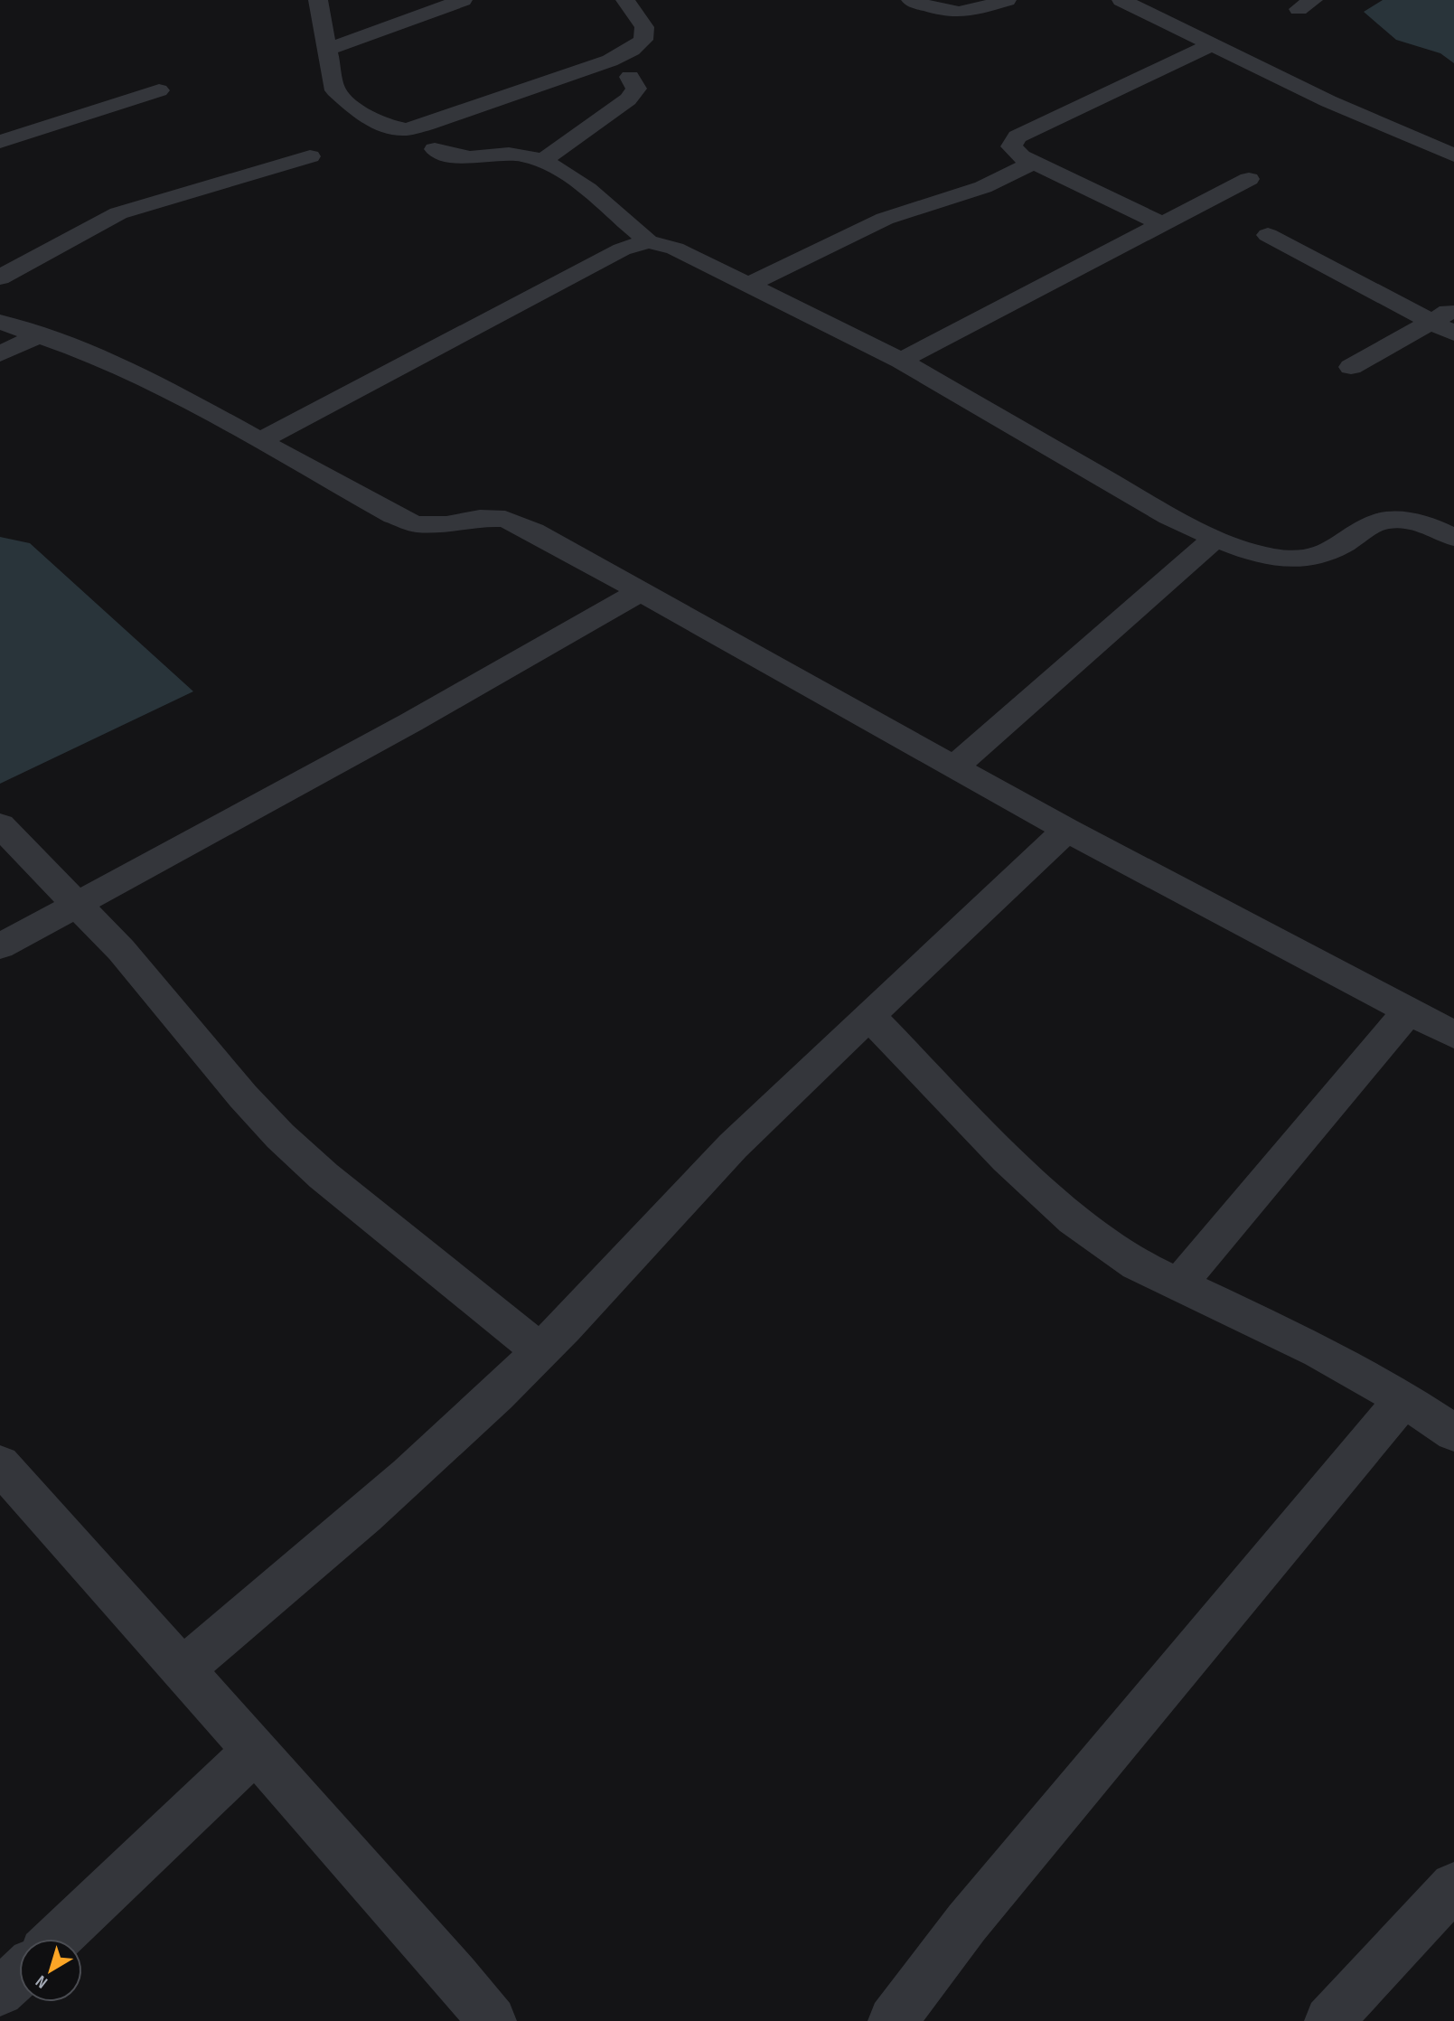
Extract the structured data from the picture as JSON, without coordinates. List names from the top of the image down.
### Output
{
  "north": "bottom left"
}
